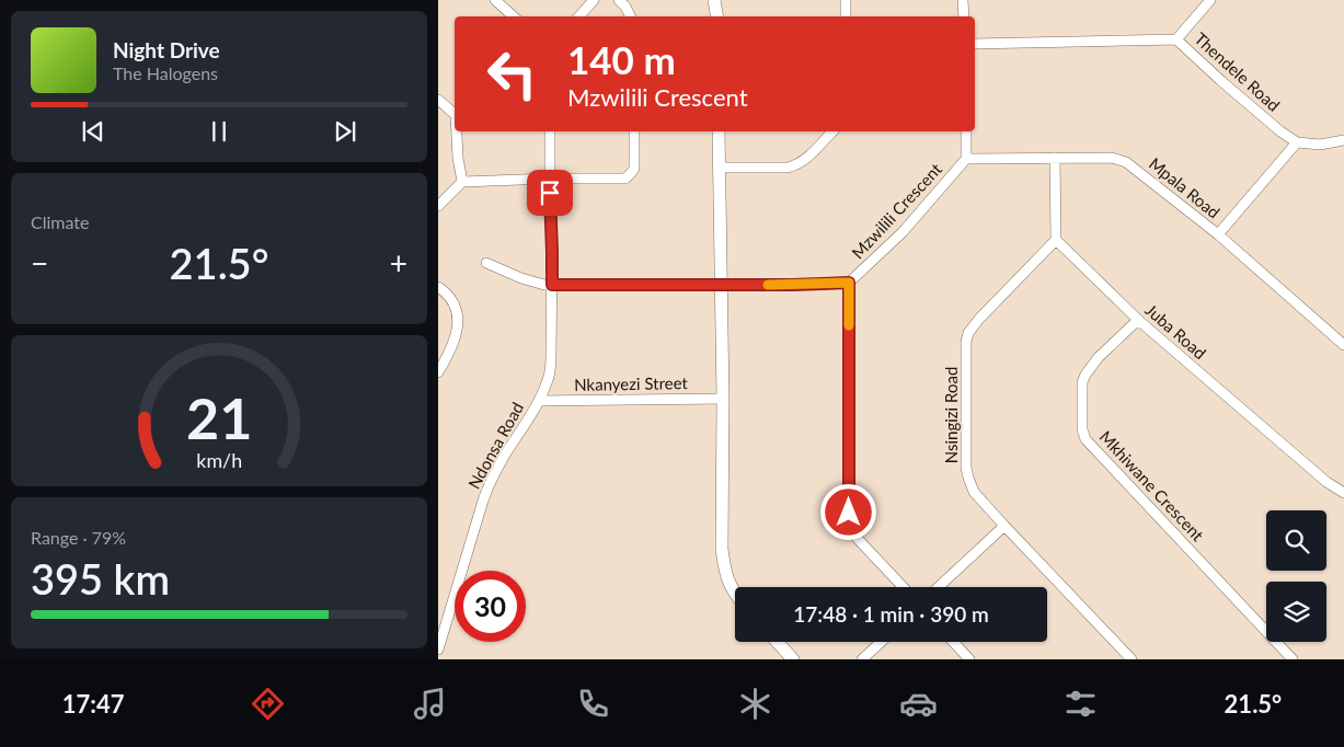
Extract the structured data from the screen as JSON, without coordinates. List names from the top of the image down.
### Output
{
  "streets": {
    "street": [
      "Thendele Road",
      "Mpala Road",
      "Mzwilili Crescent",
      "Juba Road",
      "Nkanyezi Street",
      "Nsingizi Road",
      "Ndonsa Road",
      "Mkhiwane Crescent"
    ]
  },
  "crossings": [
    ["Mpala Road", "Mzwilili Crescent"],
    ["Mzwilili Crescent", "Ndonsa Road"],
    ["Juba Road", "Nsingizi Road"],
    ["Juba Road", "Mkhiwane Crescent"],
    ["Nkanyezi Street", "Ndonsa Road"]
  ],
  "page": {
    "turn": ["140 m", "Mzwilili Crescent"],
    "song": ["Night Drive", "The Halogens"],
    "tile": [
      "Climate",
      ["Range · 79%", "395 km"]
    ],
    "heat": ["−", "21.5°", "+"],
    "limit": "30",
    "trip": "17:48 · 1 min · 390 m",
    "tabs": ["17:47", "21.5°"],
    "gauge": ["21", "km/h"]
  }
}
